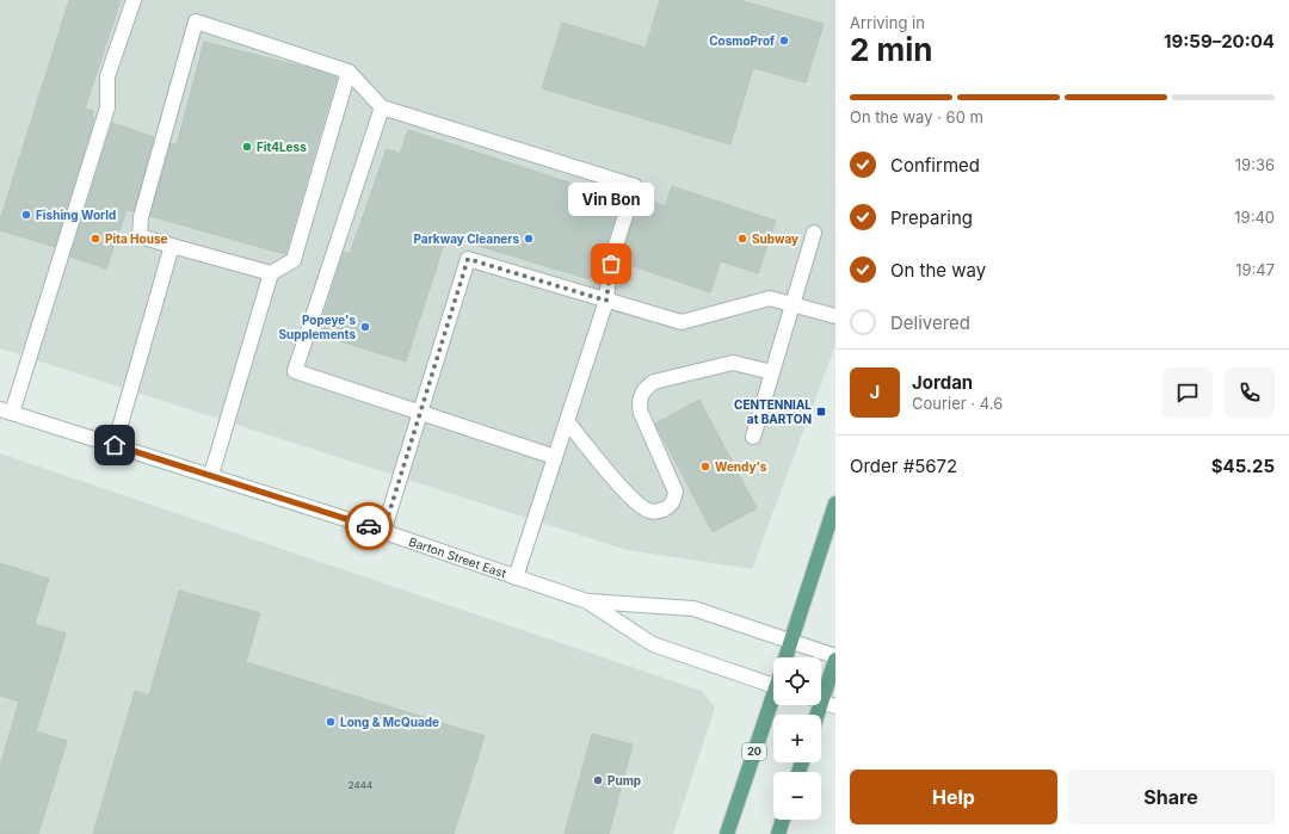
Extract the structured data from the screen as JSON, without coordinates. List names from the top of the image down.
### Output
{
  "streets": {
    "main road": ["Barton Street East", "20"]
  },
  "places": {
    "other": [
      "CosmoProf",
      "Fit4Less",
      "Fishing World",
      "Pita House",
      "Parkway Cleaners",
      "Subway",
      "Vin Bon",
      "Popeye's Supplements",
      "Wendy's",
      "Long & McQuade",
      "Pump"
    ],
    "transit": ["CENTENNIAL at BARTON"]
  },
  "house_numbers": ["2444"],
  "page": {
    "heading": ["2 min", "Arriving in", "19:59–20:04"],
    "panel": [
      "Jordan",
      "Courier · 4.6",
      "Order #5672",
      "$45.25"
    ],
    "bar": "On the way · 60 m",
    "list": [
      ["Confirmed", "19:36"],
      ["Preparing", "19:40"],
      ["On the way", "19:47"],
      "Delivered"
    ],
    "bubble": "Vin Bon",
    "round": "J",
    "map_buttons": ["+", "−"],
    "buttons": ["Help", "Share"]
  }
}
